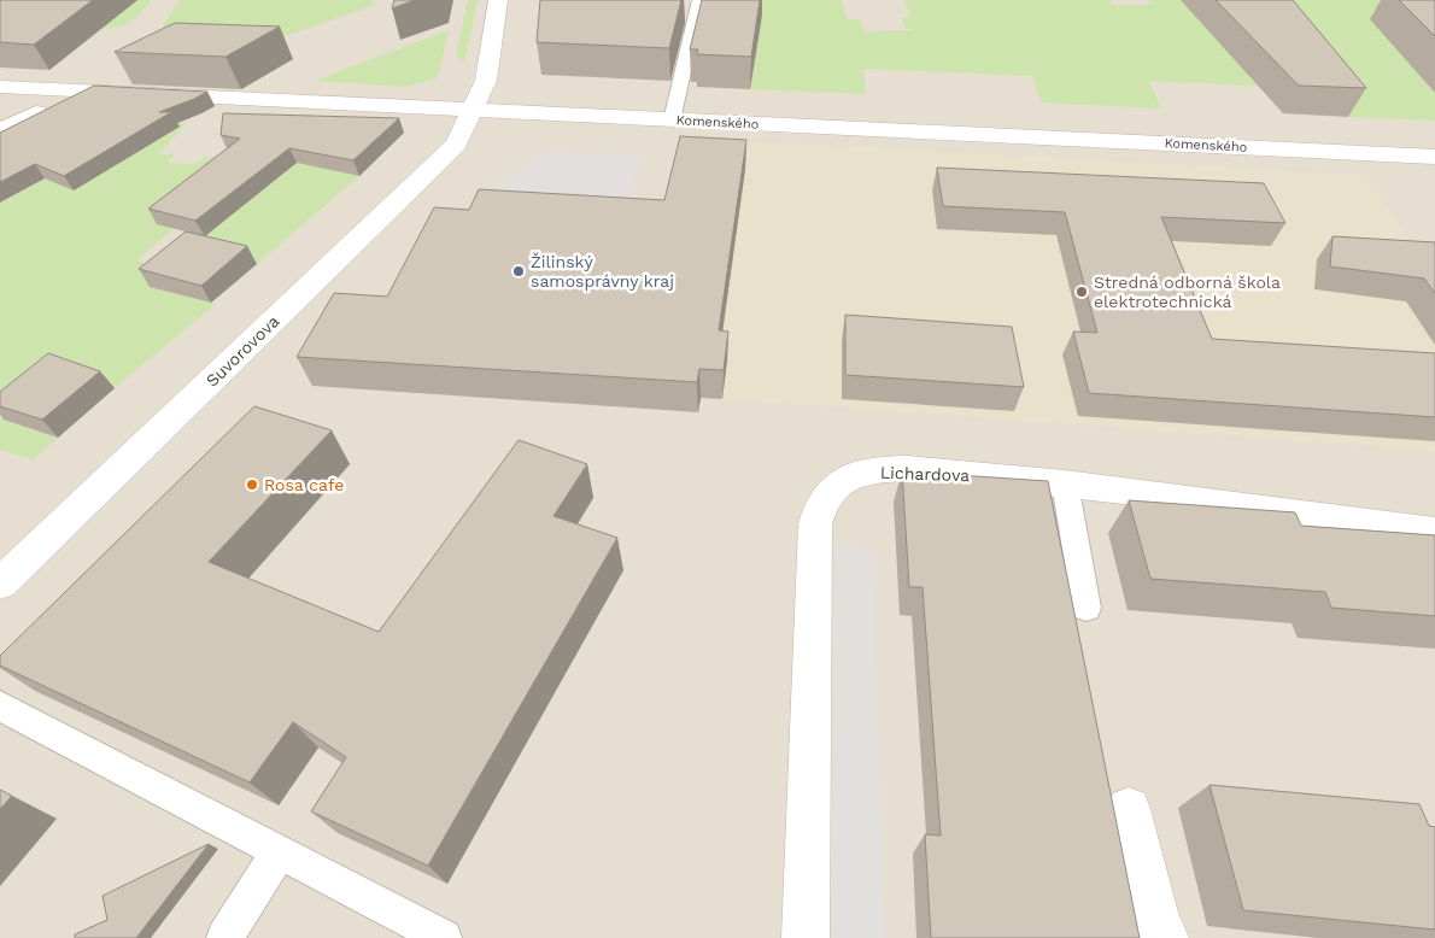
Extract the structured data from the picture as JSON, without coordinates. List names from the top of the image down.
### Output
{
  "streets": {
    "street": ["Komenského", "Suvorovova", "Lichardova"]
  },
  "crossings": [
    ["Komenského", "Suvorovova"]
  ],
  "places": ["Žilinský samosprávny kraj", "Stredná odborná škola elektrotechnická", "Rosa cafe"]
}
